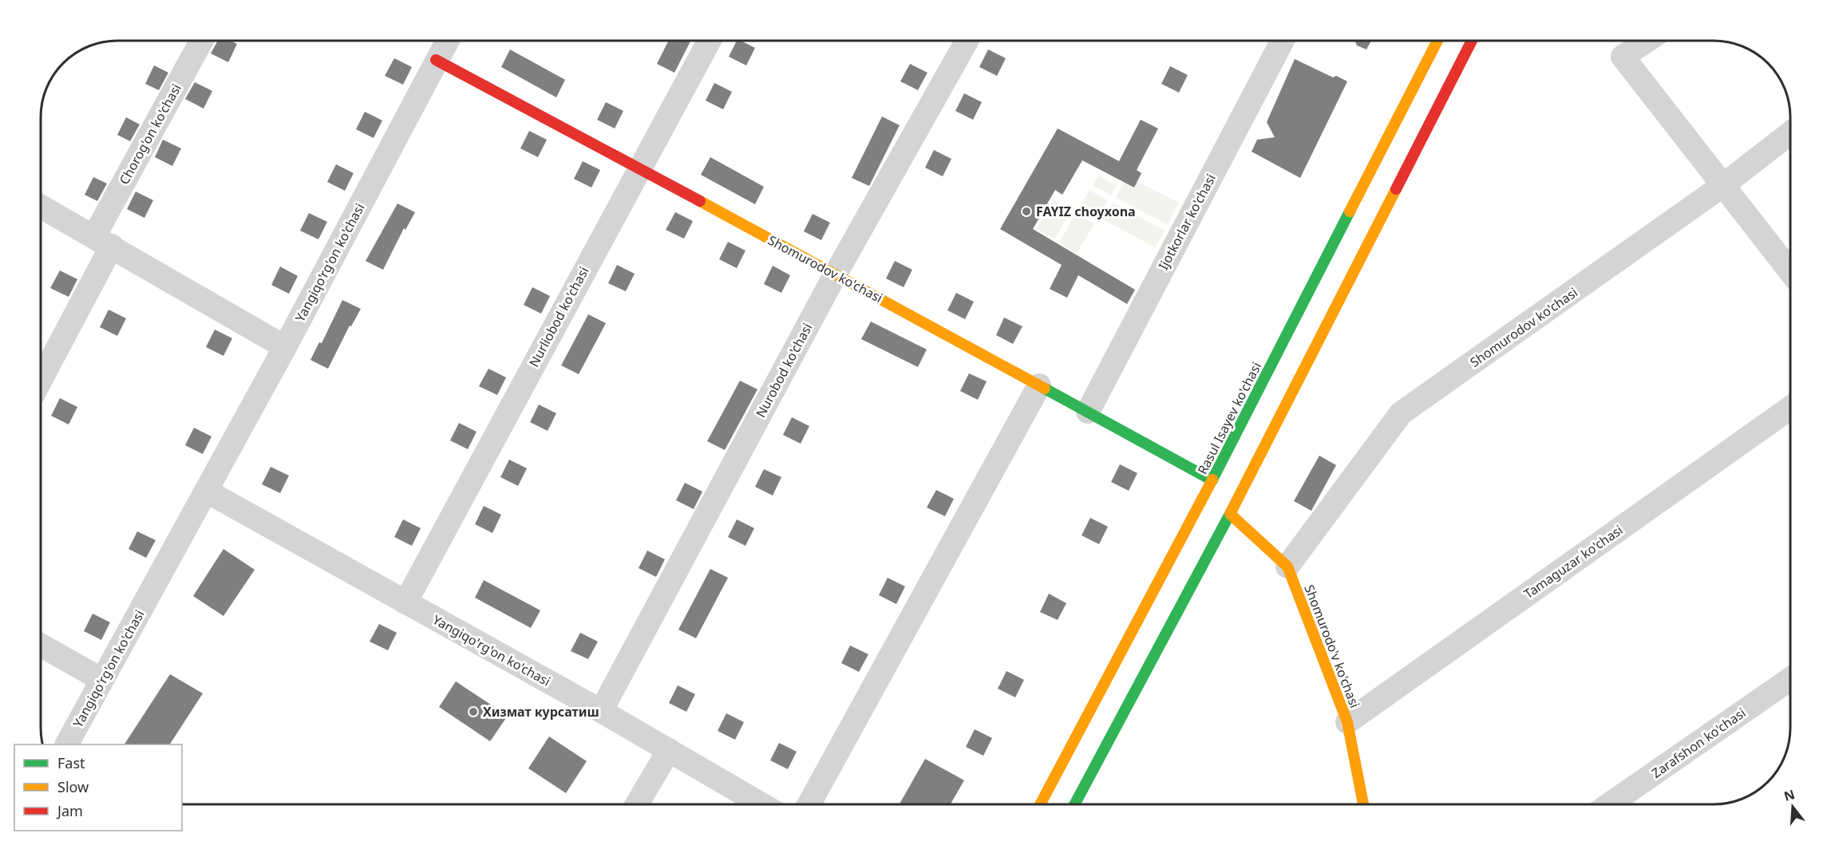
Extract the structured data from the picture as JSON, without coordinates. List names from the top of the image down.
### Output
{
  "streets": {
    "main road": ["Shomurodov ko'chasi", "Rasul Isayev ko'chasi", "Shomurodo'v ko'chasi"],
    "street": [
      "Chorog'on ko'chasi",
      "Ijotkorlar ko'chasi",
      "Yangiqo'rg'on ko'chasi",
      "Nurliobod ko'chasi",
      "Nurobod ko'chasi",
      "Tamaguzar ko'chasi",
      "Zarafshon ko'chasi"
    ]
  },
  "crossings": [
    ["Ijotkorlar ko'chasi", "Shomurodov ko'chasi"],
    ["Yangiqo'rg'on ko'chasi", "Shomurodov ko'chasi"],
    ["Yangiqo'rg'on ko'chasi", "Nurliobod ko'chasi"],
    ["Yangiqo'rg'on ko'chasi", "Nurobod ko'chasi"],
    ["Shomurodov ko'chasi", "Nurliobod ko'chasi"],
    ["Shomurodov ko'chasi", "Nurobod ko'chasi"],
    ["Shomurodov ko'chasi", "Rasul Isayev ko'chasi"],
    ["Shomurodov ko'chasi", "Shomurodo'v ko'chasi"],
    ["Tamaguzar ko'chasi", "Shomurodo'v ko'chasi"]
  ],
  "places": ["FAYIZ choyxona", "Хизмат курсатиш"],
  "legend": ["Fast", "Slow", "Jam"],
  "north": "top"
}
